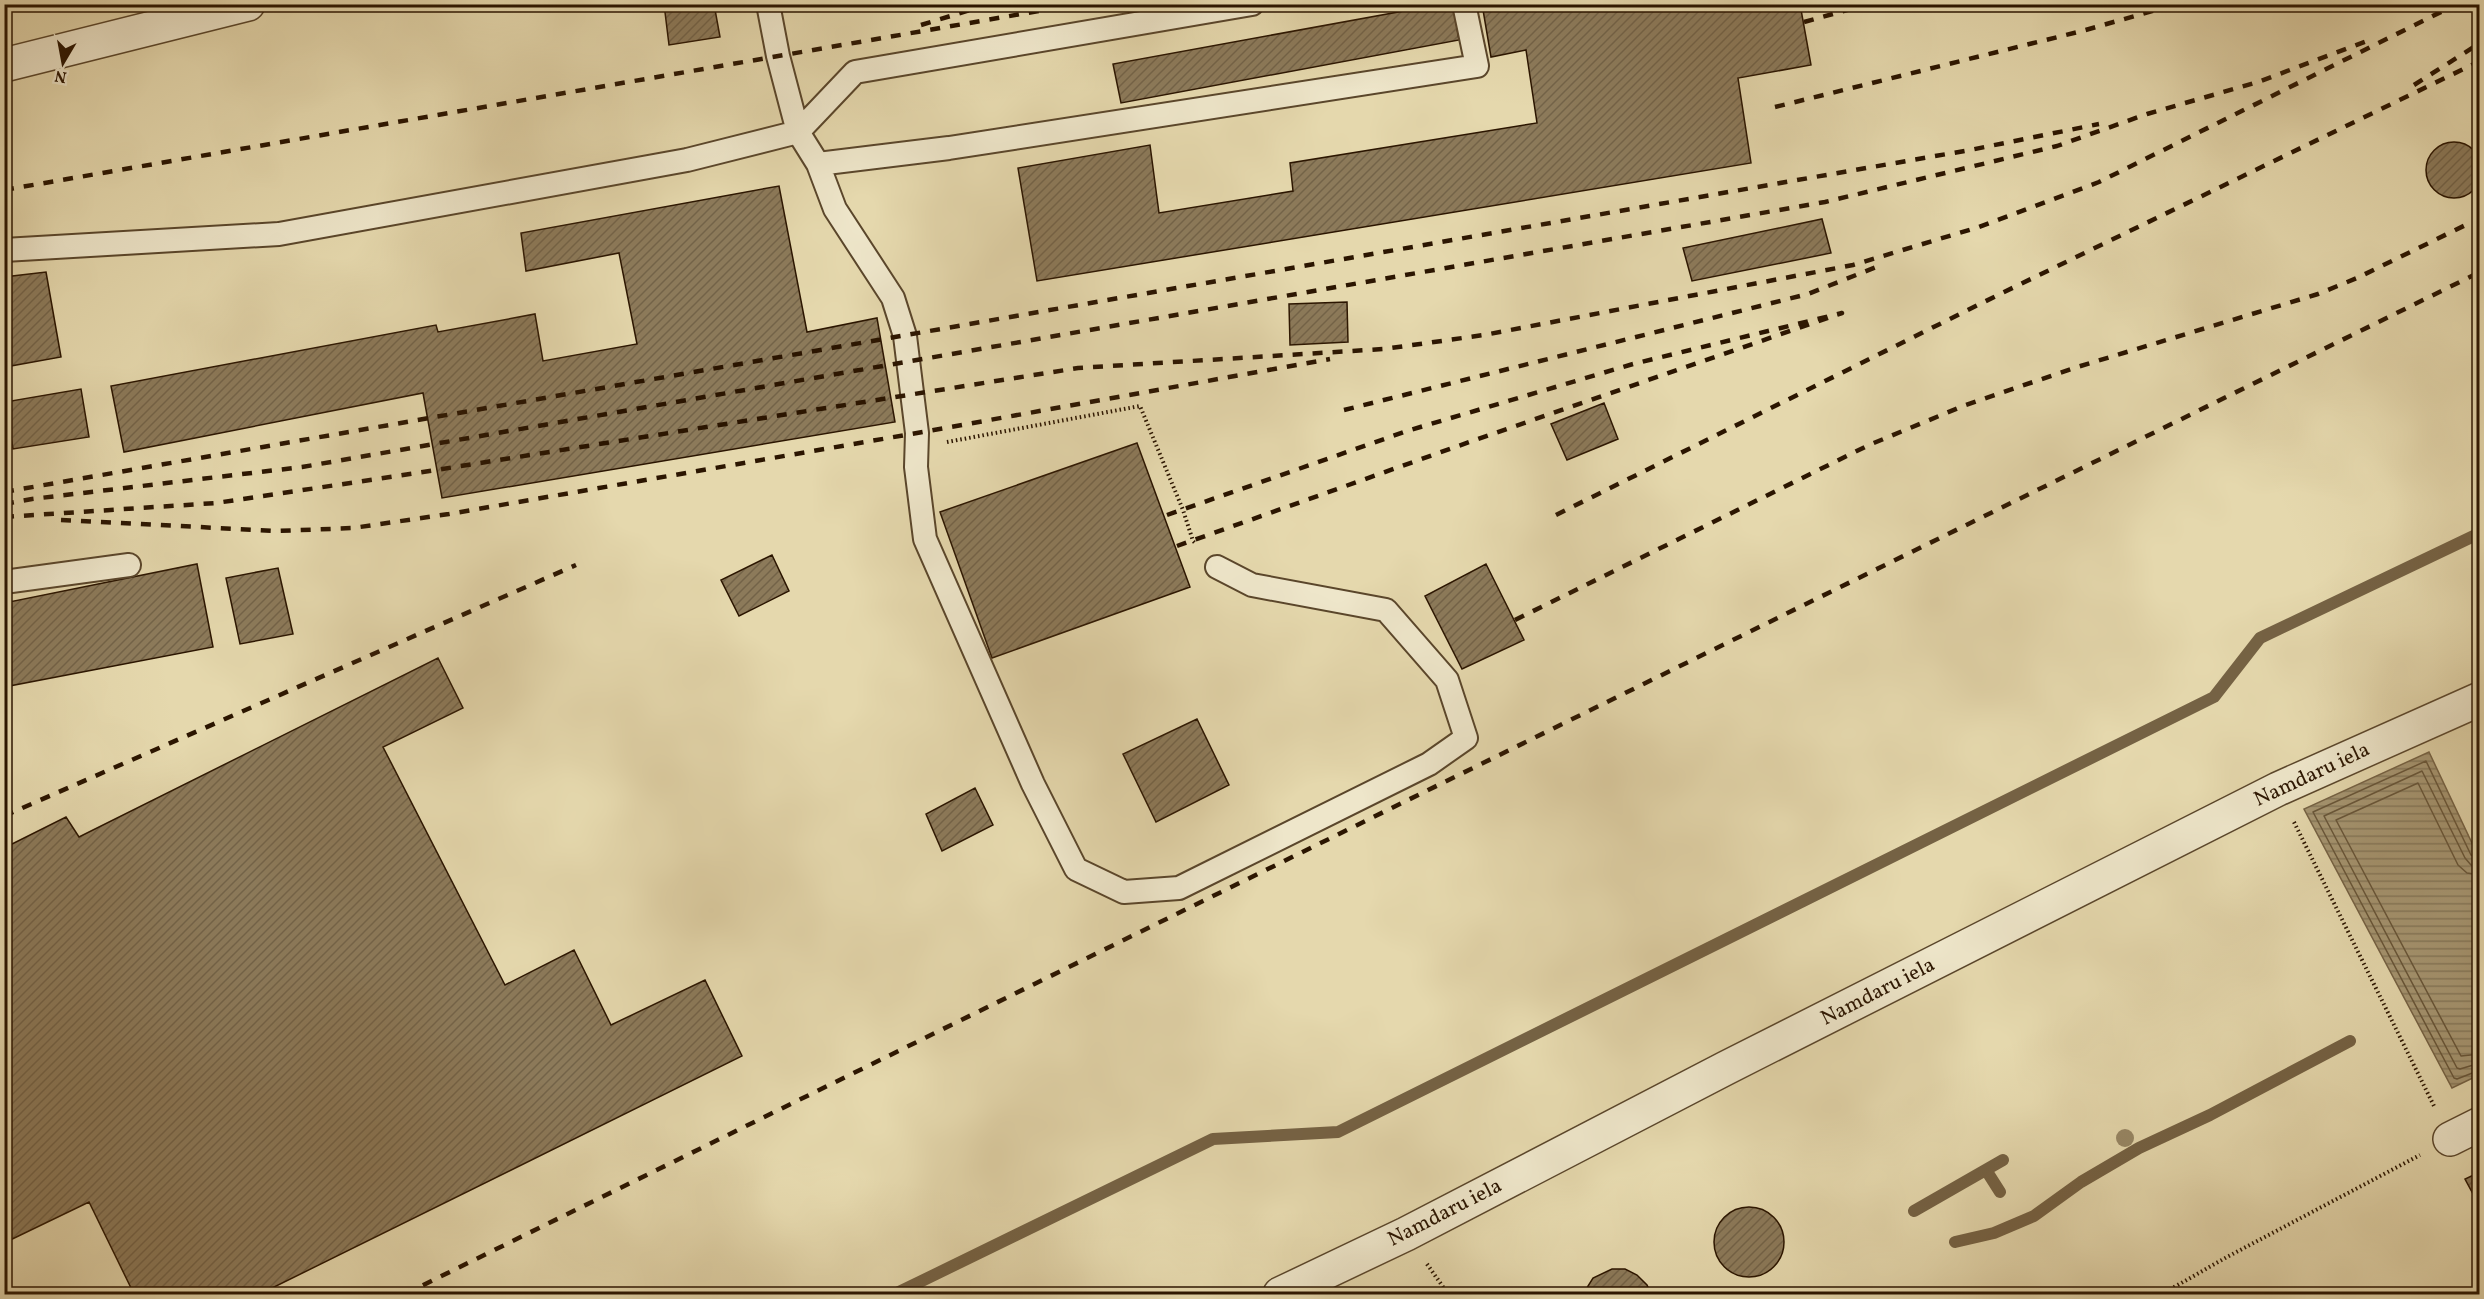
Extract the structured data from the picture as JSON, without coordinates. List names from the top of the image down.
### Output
{
  "streets": {
    "street": ["Namdaru iela"]
  },
  "north": "bottom"
}
